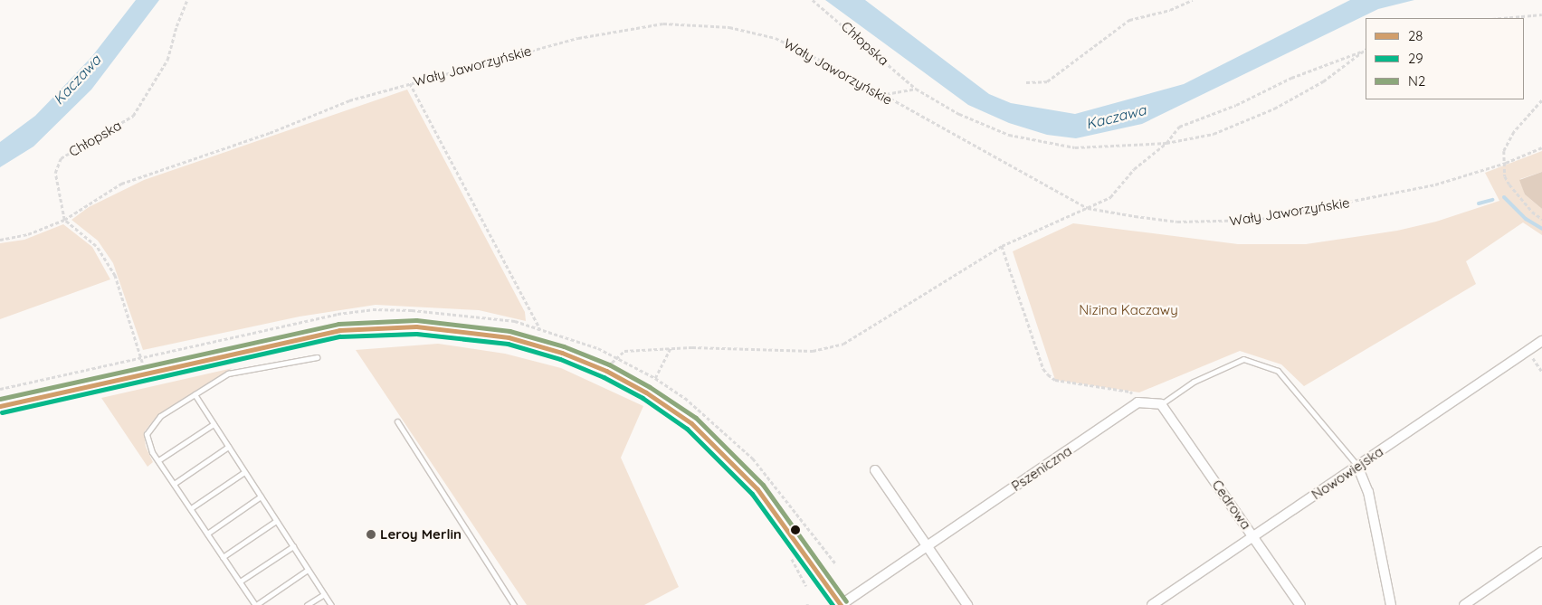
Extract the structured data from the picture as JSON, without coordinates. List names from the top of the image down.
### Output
{
  "streets": {
    "street": ["Pszeniczna", "Nowowiejska", "Cedrowa"],
    "path": ["Chłopska", "Wały Jaworzyńskie"]
  },
  "crossings": [
    ["Chłopska", "Wały Jaworzyńskie"],
    ["Nowowiejska", "Cedrowa"]
  ],
  "water": ["Kaczawa"],
  "parks": ["Nizina Kaczawy"],
  "places": ["Leroy Merlin"],
  "lines": ["transit line N2", "transit line 28", "transit line 29"],
  "legend": ["28", "29", "N2"]
}
